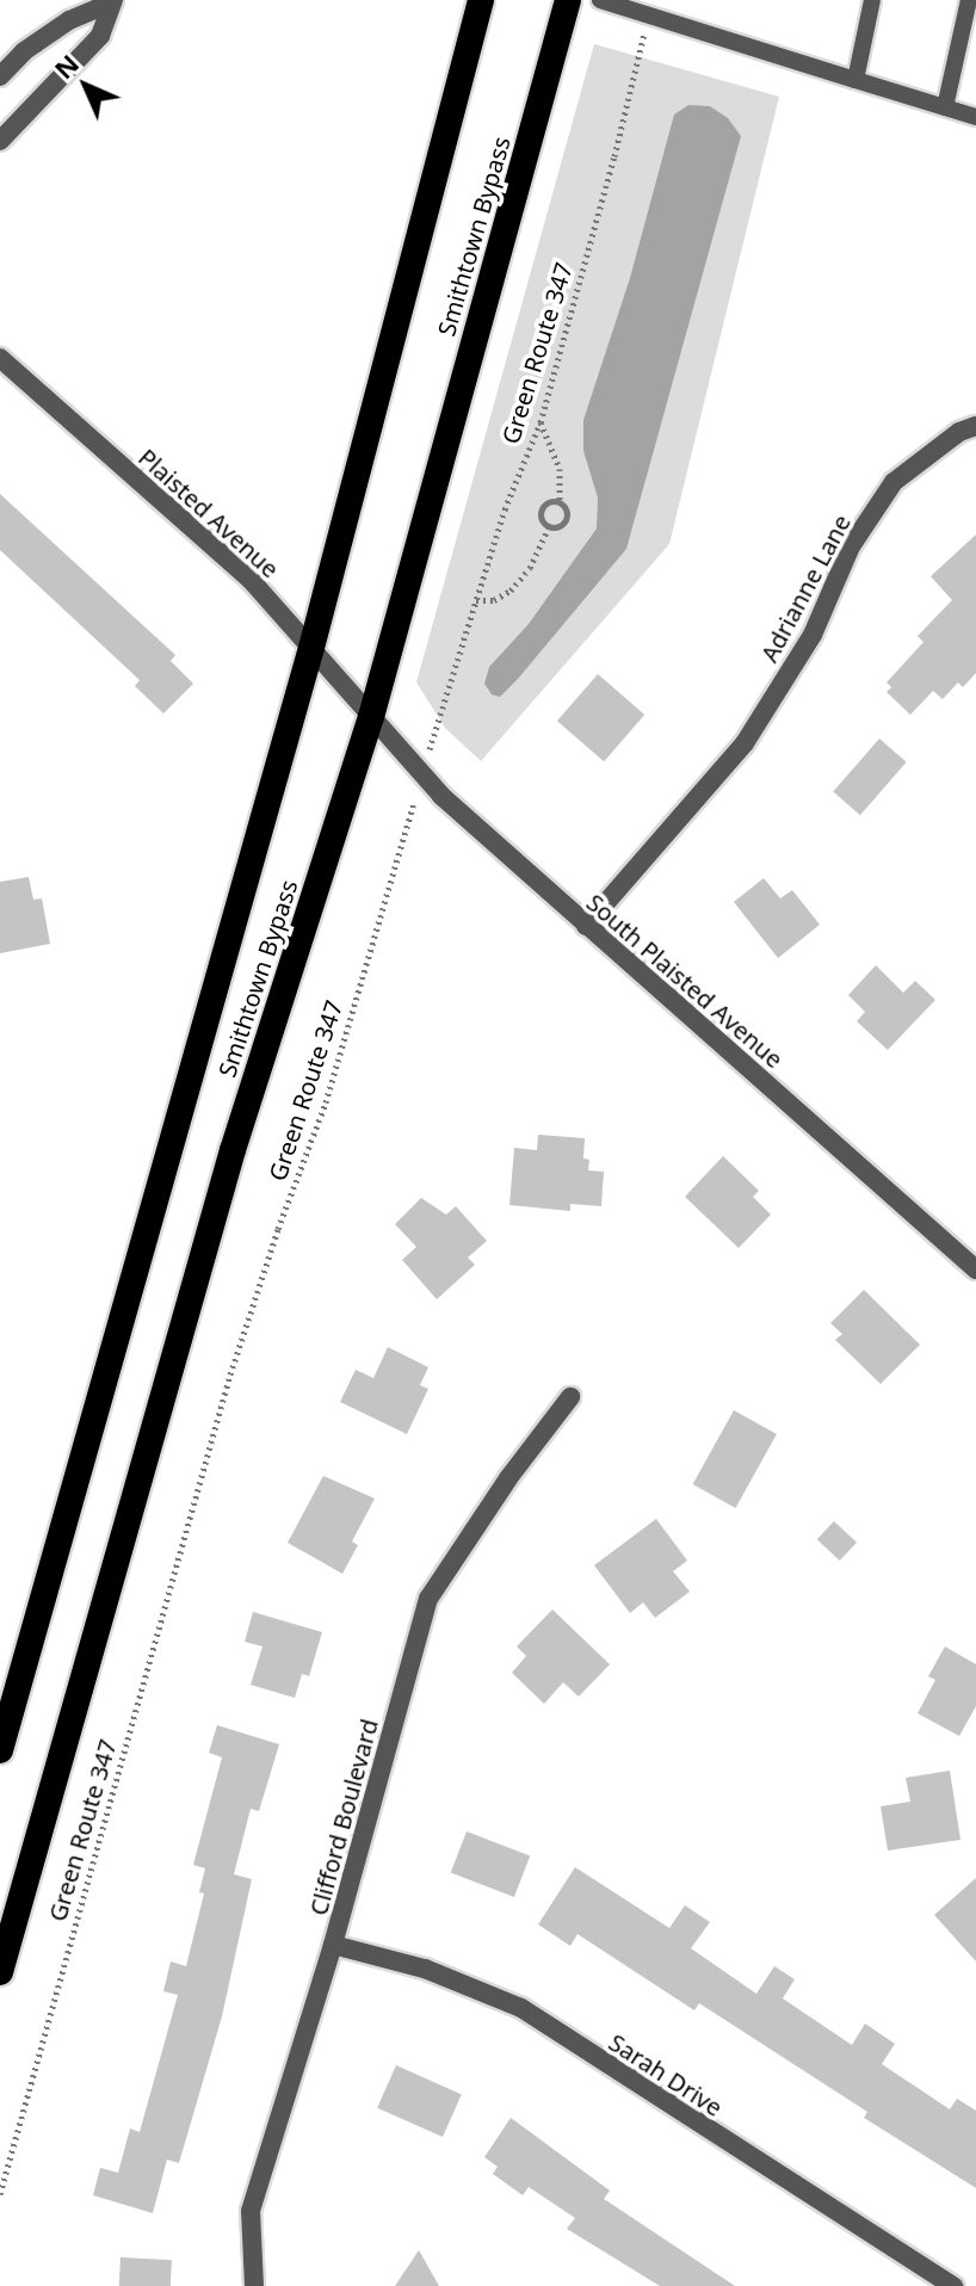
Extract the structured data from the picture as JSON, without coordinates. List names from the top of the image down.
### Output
{
  "streets": {
    "highway": ["Smithtown Bypass"],
    "street": [
      "Plaisted Avenue",
      "Adrianne Lane",
      "South Plaisted Avenue",
      "Clifford Boulevard",
      "Sarah Drive"
    ],
    "path": ["Green Route 347"]
  },
  "crossings": [
    ["Smithtown Bypass", "Plaisted Avenue"],
    ["Smithtown Bypass", "South Plaisted Avenue"],
    ["Green Route 347", "South Plaisted Avenue"],
    ["Plaisted Avenue", "South Plaisted Avenue"],
    ["Adrianne Lane", "South Plaisted Avenue"],
    ["Clifford Boulevard", "Sarah Drive"]
  ],
  "north": "top left"
}
